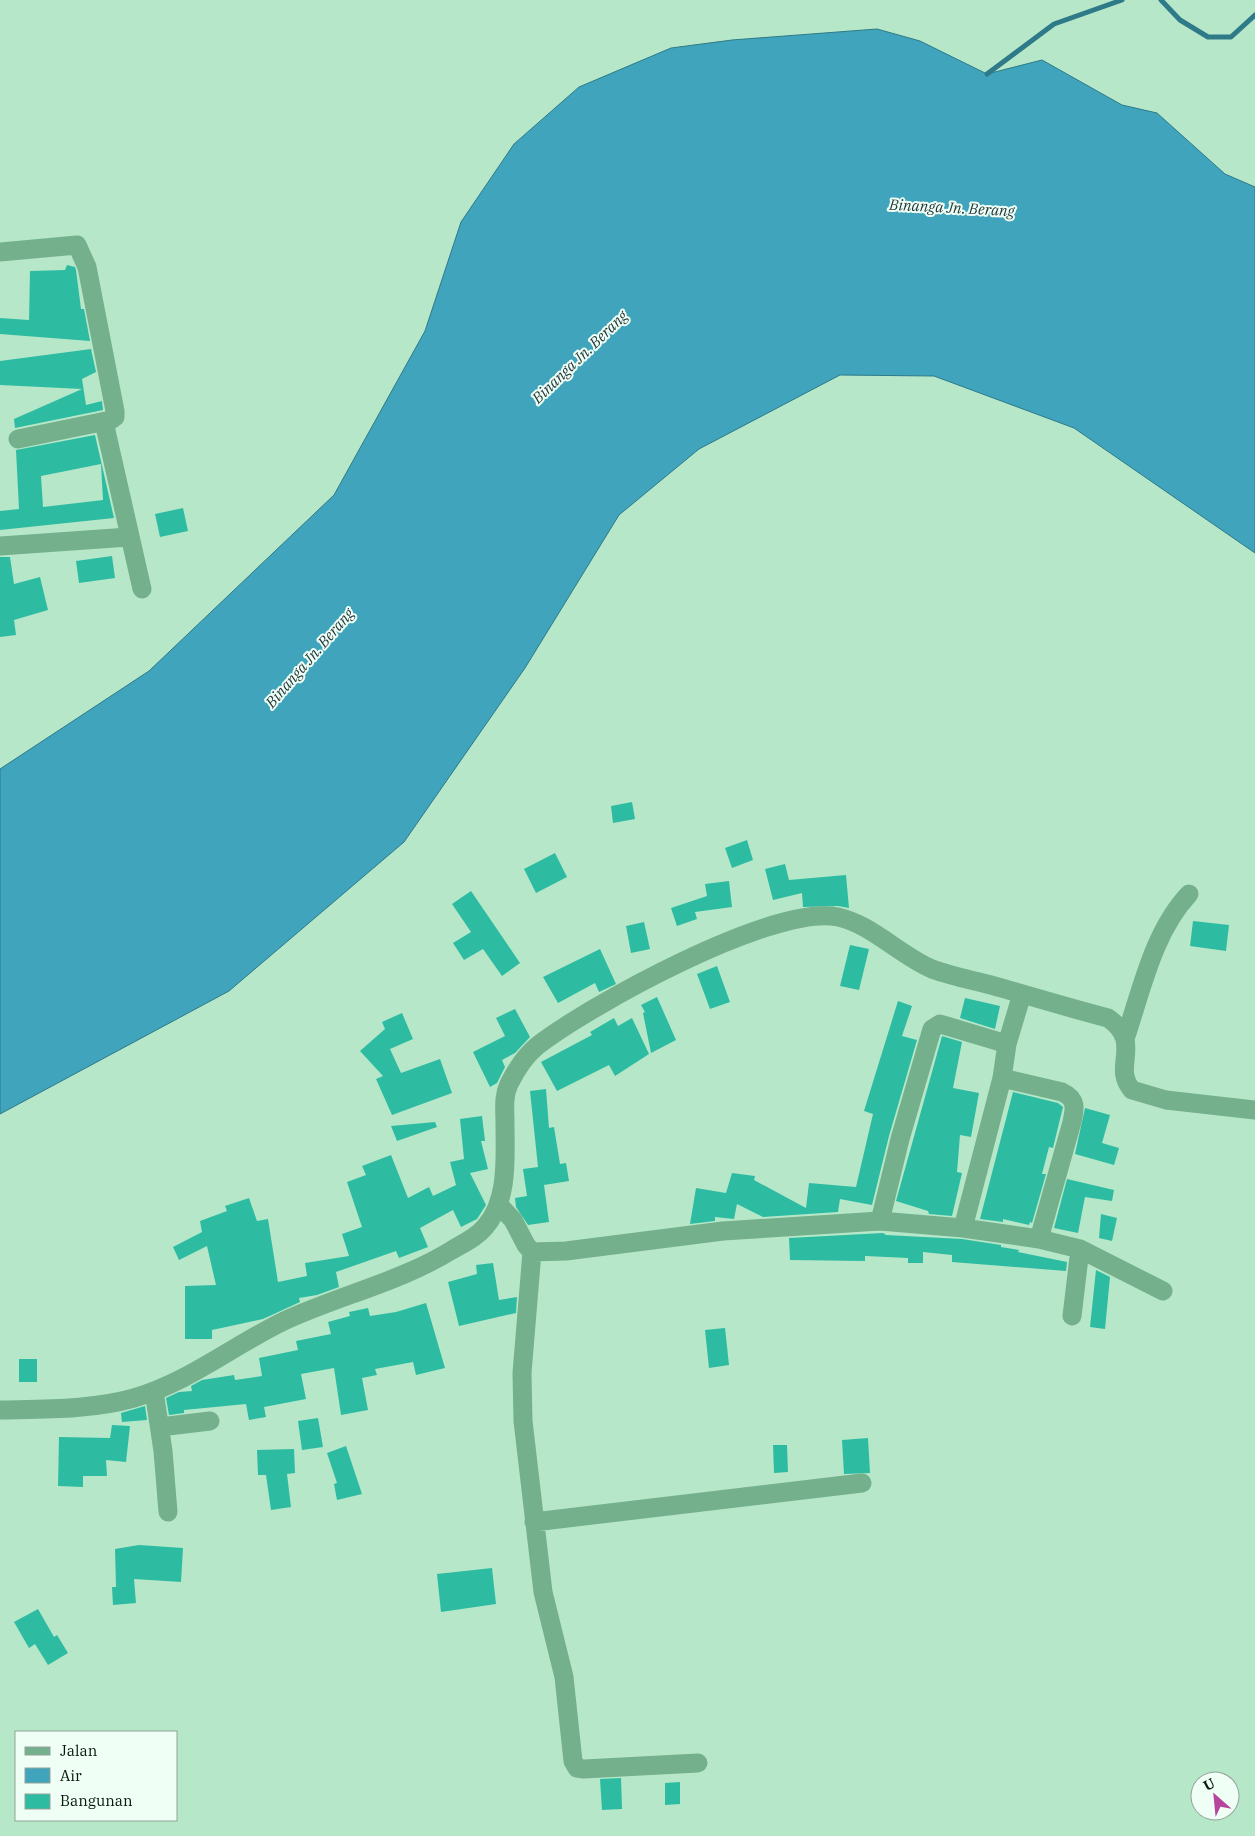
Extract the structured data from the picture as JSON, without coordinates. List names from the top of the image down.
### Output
{
  "water": ["Binanga Jn. Berang"],
  "legend": ["Jalan", "Air", "Bangunan"],
  "north": "top left"
}
